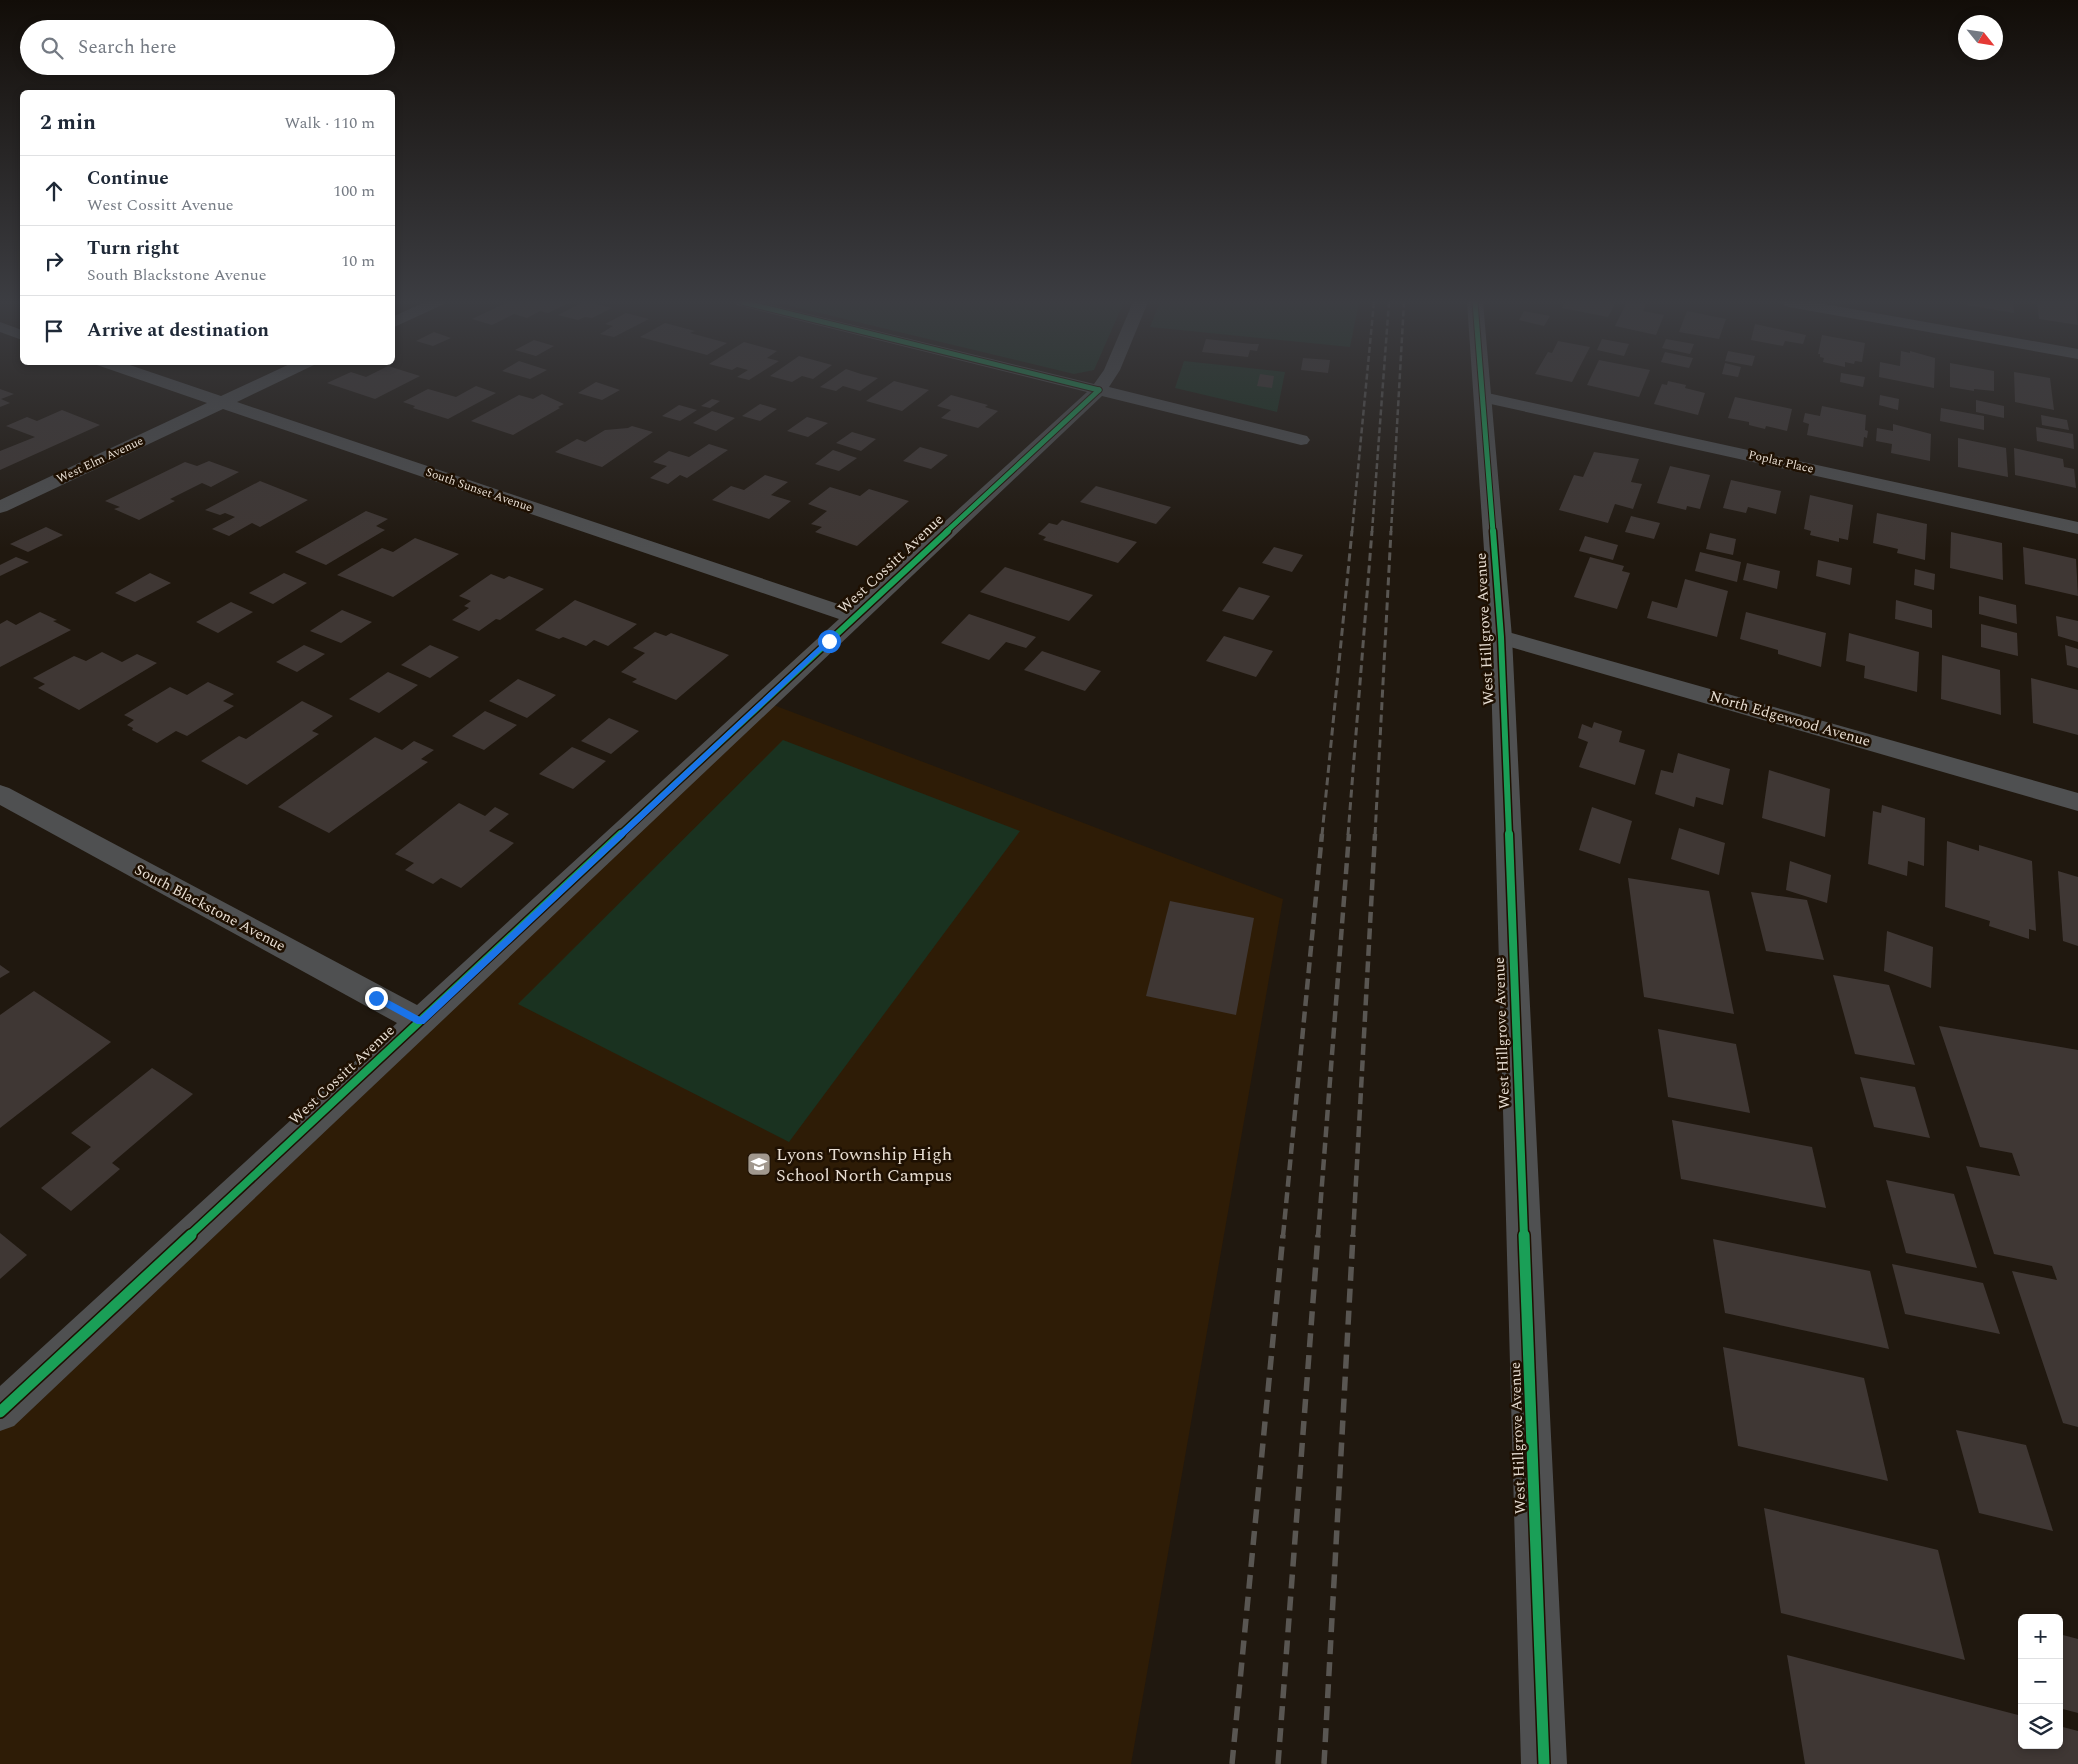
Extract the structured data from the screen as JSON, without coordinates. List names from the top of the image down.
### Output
{
  "streets": {
    "street": [
      "West Elm Avenue",
      "Poplar Place",
      "South Sunset Avenue",
      "West Cossitt Avenue",
      "West Hillgrove Avenue",
      "North Edgewood Avenue",
      "South Blackstone Avenue"
    ]
  },
  "crossings": [
    ["West Elm Avenue", "South Sunset Avenue"],
    ["Poplar Place", "West Hillgrove Avenue"],
    ["South Sunset Avenue", "West Cossitt Avenue"],
    ["West Cossitt Avenue", "South Blackstone Avenue"],
    ["West Hillgrove Avenue", "North Edgewood Avenue"]
  ],
  "places": {
    "school or university": ["Lyons Township High School North Campus"]
  },
  "north": "bottom right",
  "page": {
    "search": "Search here",
    "heading": ["2 min", "Walk · 110 m"],
    "list": [
      ["Continue", "West Cossitt Avenue", "100 m"],
      ["Turn right", "South Blackstone Avenue", "10 m"],
      "Arrive at destination"
    ],
    "map_buttons": ["+", "−"]
  }
}
